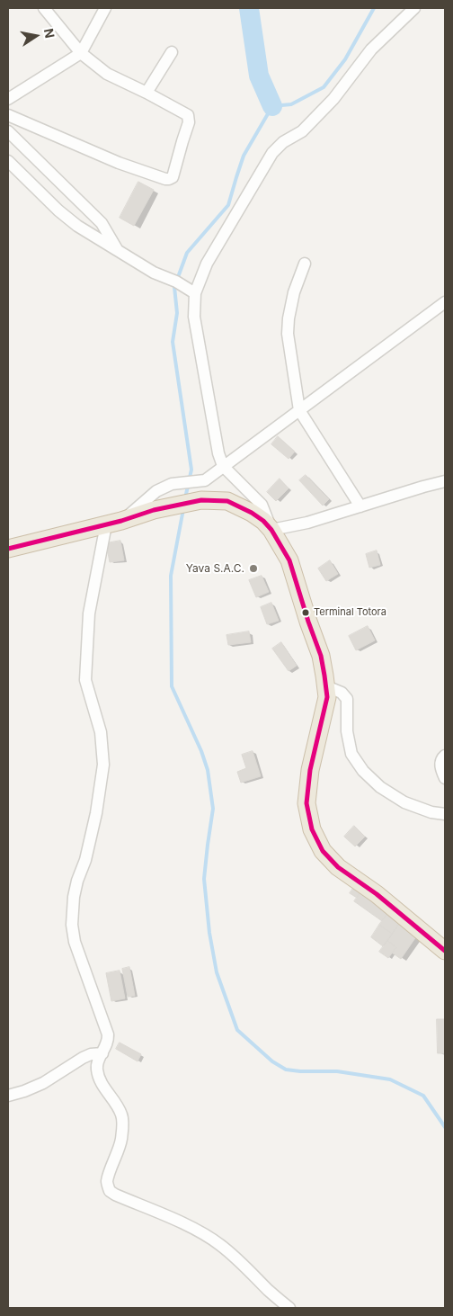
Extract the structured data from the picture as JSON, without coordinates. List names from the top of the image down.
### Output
{
  "places": ["Yava S.A.C.", "Terminal Totora"],
  "north": "right"
}
